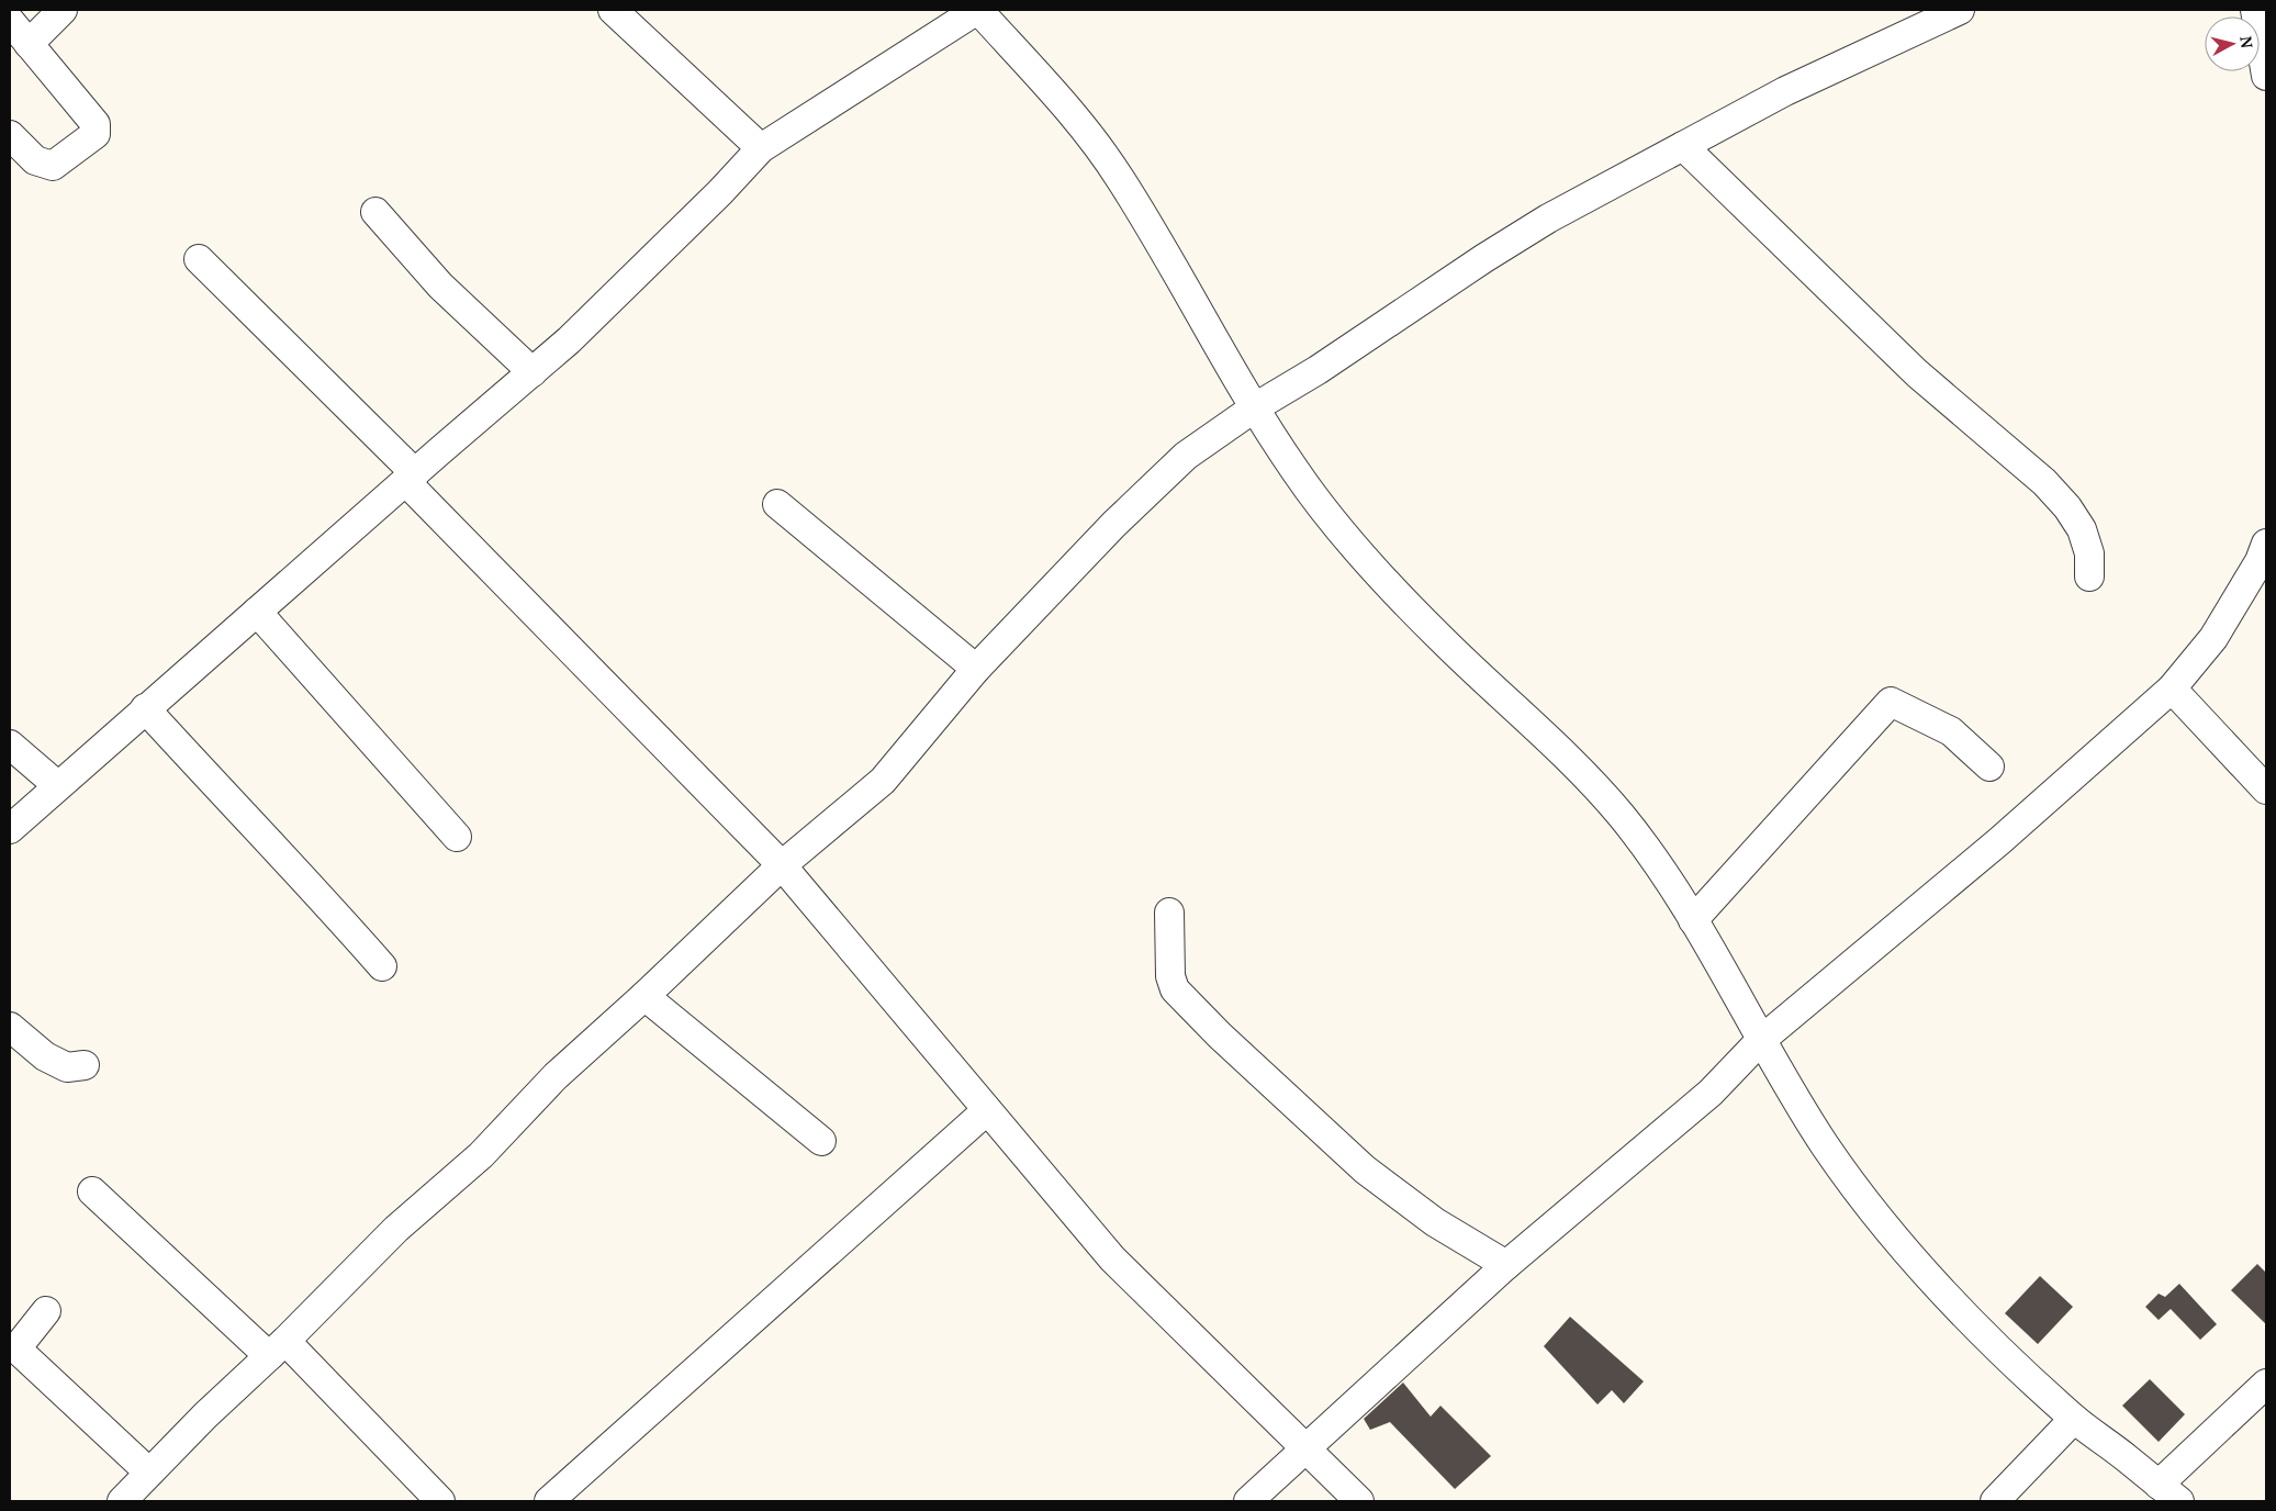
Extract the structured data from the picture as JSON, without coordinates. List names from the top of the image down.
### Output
{
  "north": "right"
}
